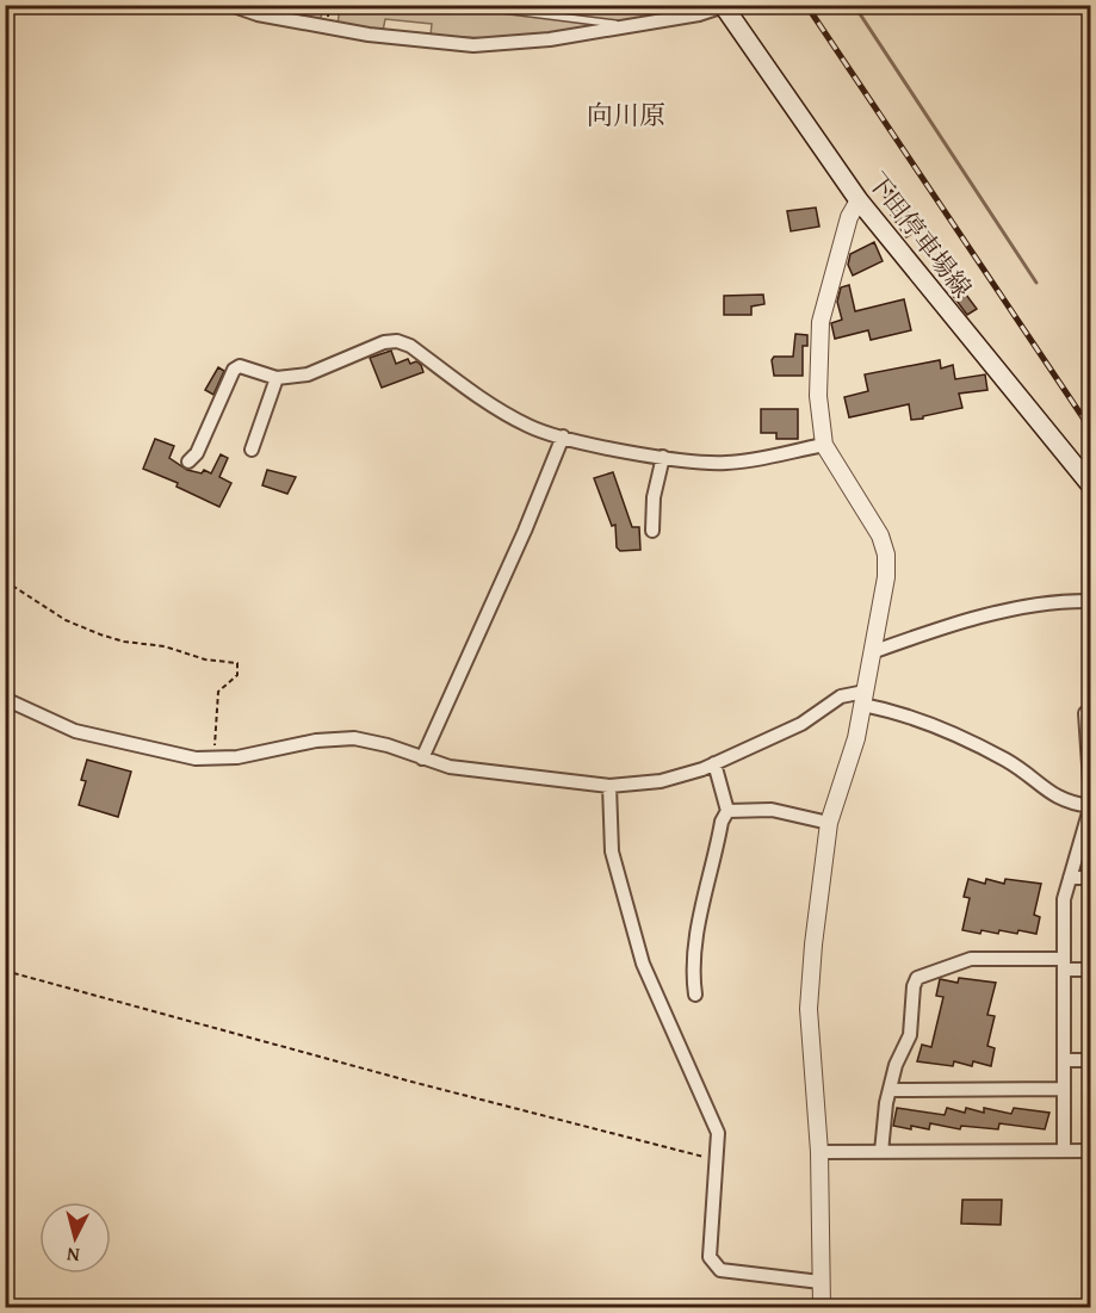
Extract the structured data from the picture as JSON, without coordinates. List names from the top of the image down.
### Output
{
  "streets": {
    "main road": ["下田停車場線"]
  },
  "districts": ["向川原"],
  "north": "bottom"
}
